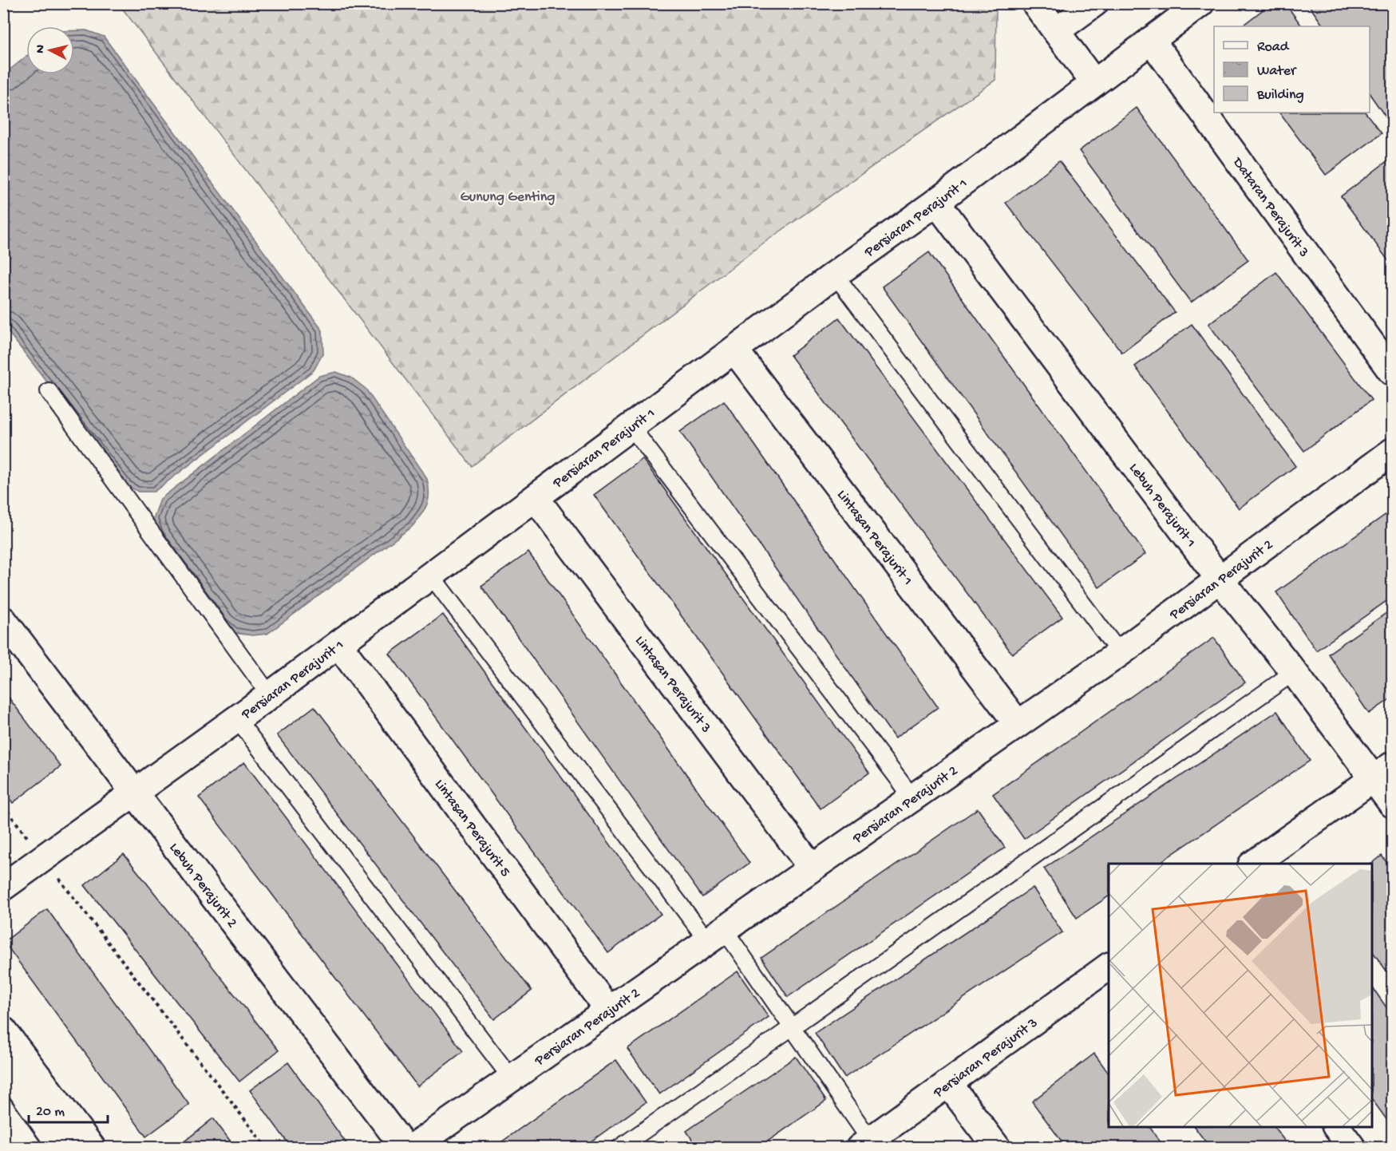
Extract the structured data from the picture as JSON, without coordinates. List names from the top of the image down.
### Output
{
  "streets": {
    "street": [
      "Dataran Perajurit 3",
      "Persiaran Perajurit 1",
      "Lebuh Perajurit 1",
      "Lintasan Perajurit 1",
      "Persiaran Perajurit 2",
      "Lintasan Perajurit 3",
      "Lintasan Perajurit 5",
      "Lebuh Perajurit 2",
      "Persiaran Perajurit 3"
    ]
  },
  "crossings": [
    ["Dataran Perajurit 3", "Persiaran Perajurit 1"],
    ["Persiaran Perajurit 1", "Lebuh Perajurit 1"],
    ["Persiaran Perajurit 1", "Lintasan Perajurit 1"],
    ["Persiaran Perajurit 1", "Lintasan Perajurit 3"],
    ["Persiaran Perajurit 1", "Lintasan Perajurit 5"],
    ["Persiaran Perajurit 1", "Lebuh Perajurit 2"],
    ["Lebuh Perajurit 1", "Persiaran Perajurit 2"],
    ["Lintasan Perajurit 1", "Persiaran Perajurit 2"],
    ["Persiaran Perajurit 2", "Lintasan Perajurit 3"],
    ["Persiaran Perajurit 2", "Lintasan Perajurit 5"]
  ],
  "parks": ["Gunung Genting"],
  "legend": ["Road", "Water", "Building"],
  "scale_bar": "20 m",
  "north": "left"
}
